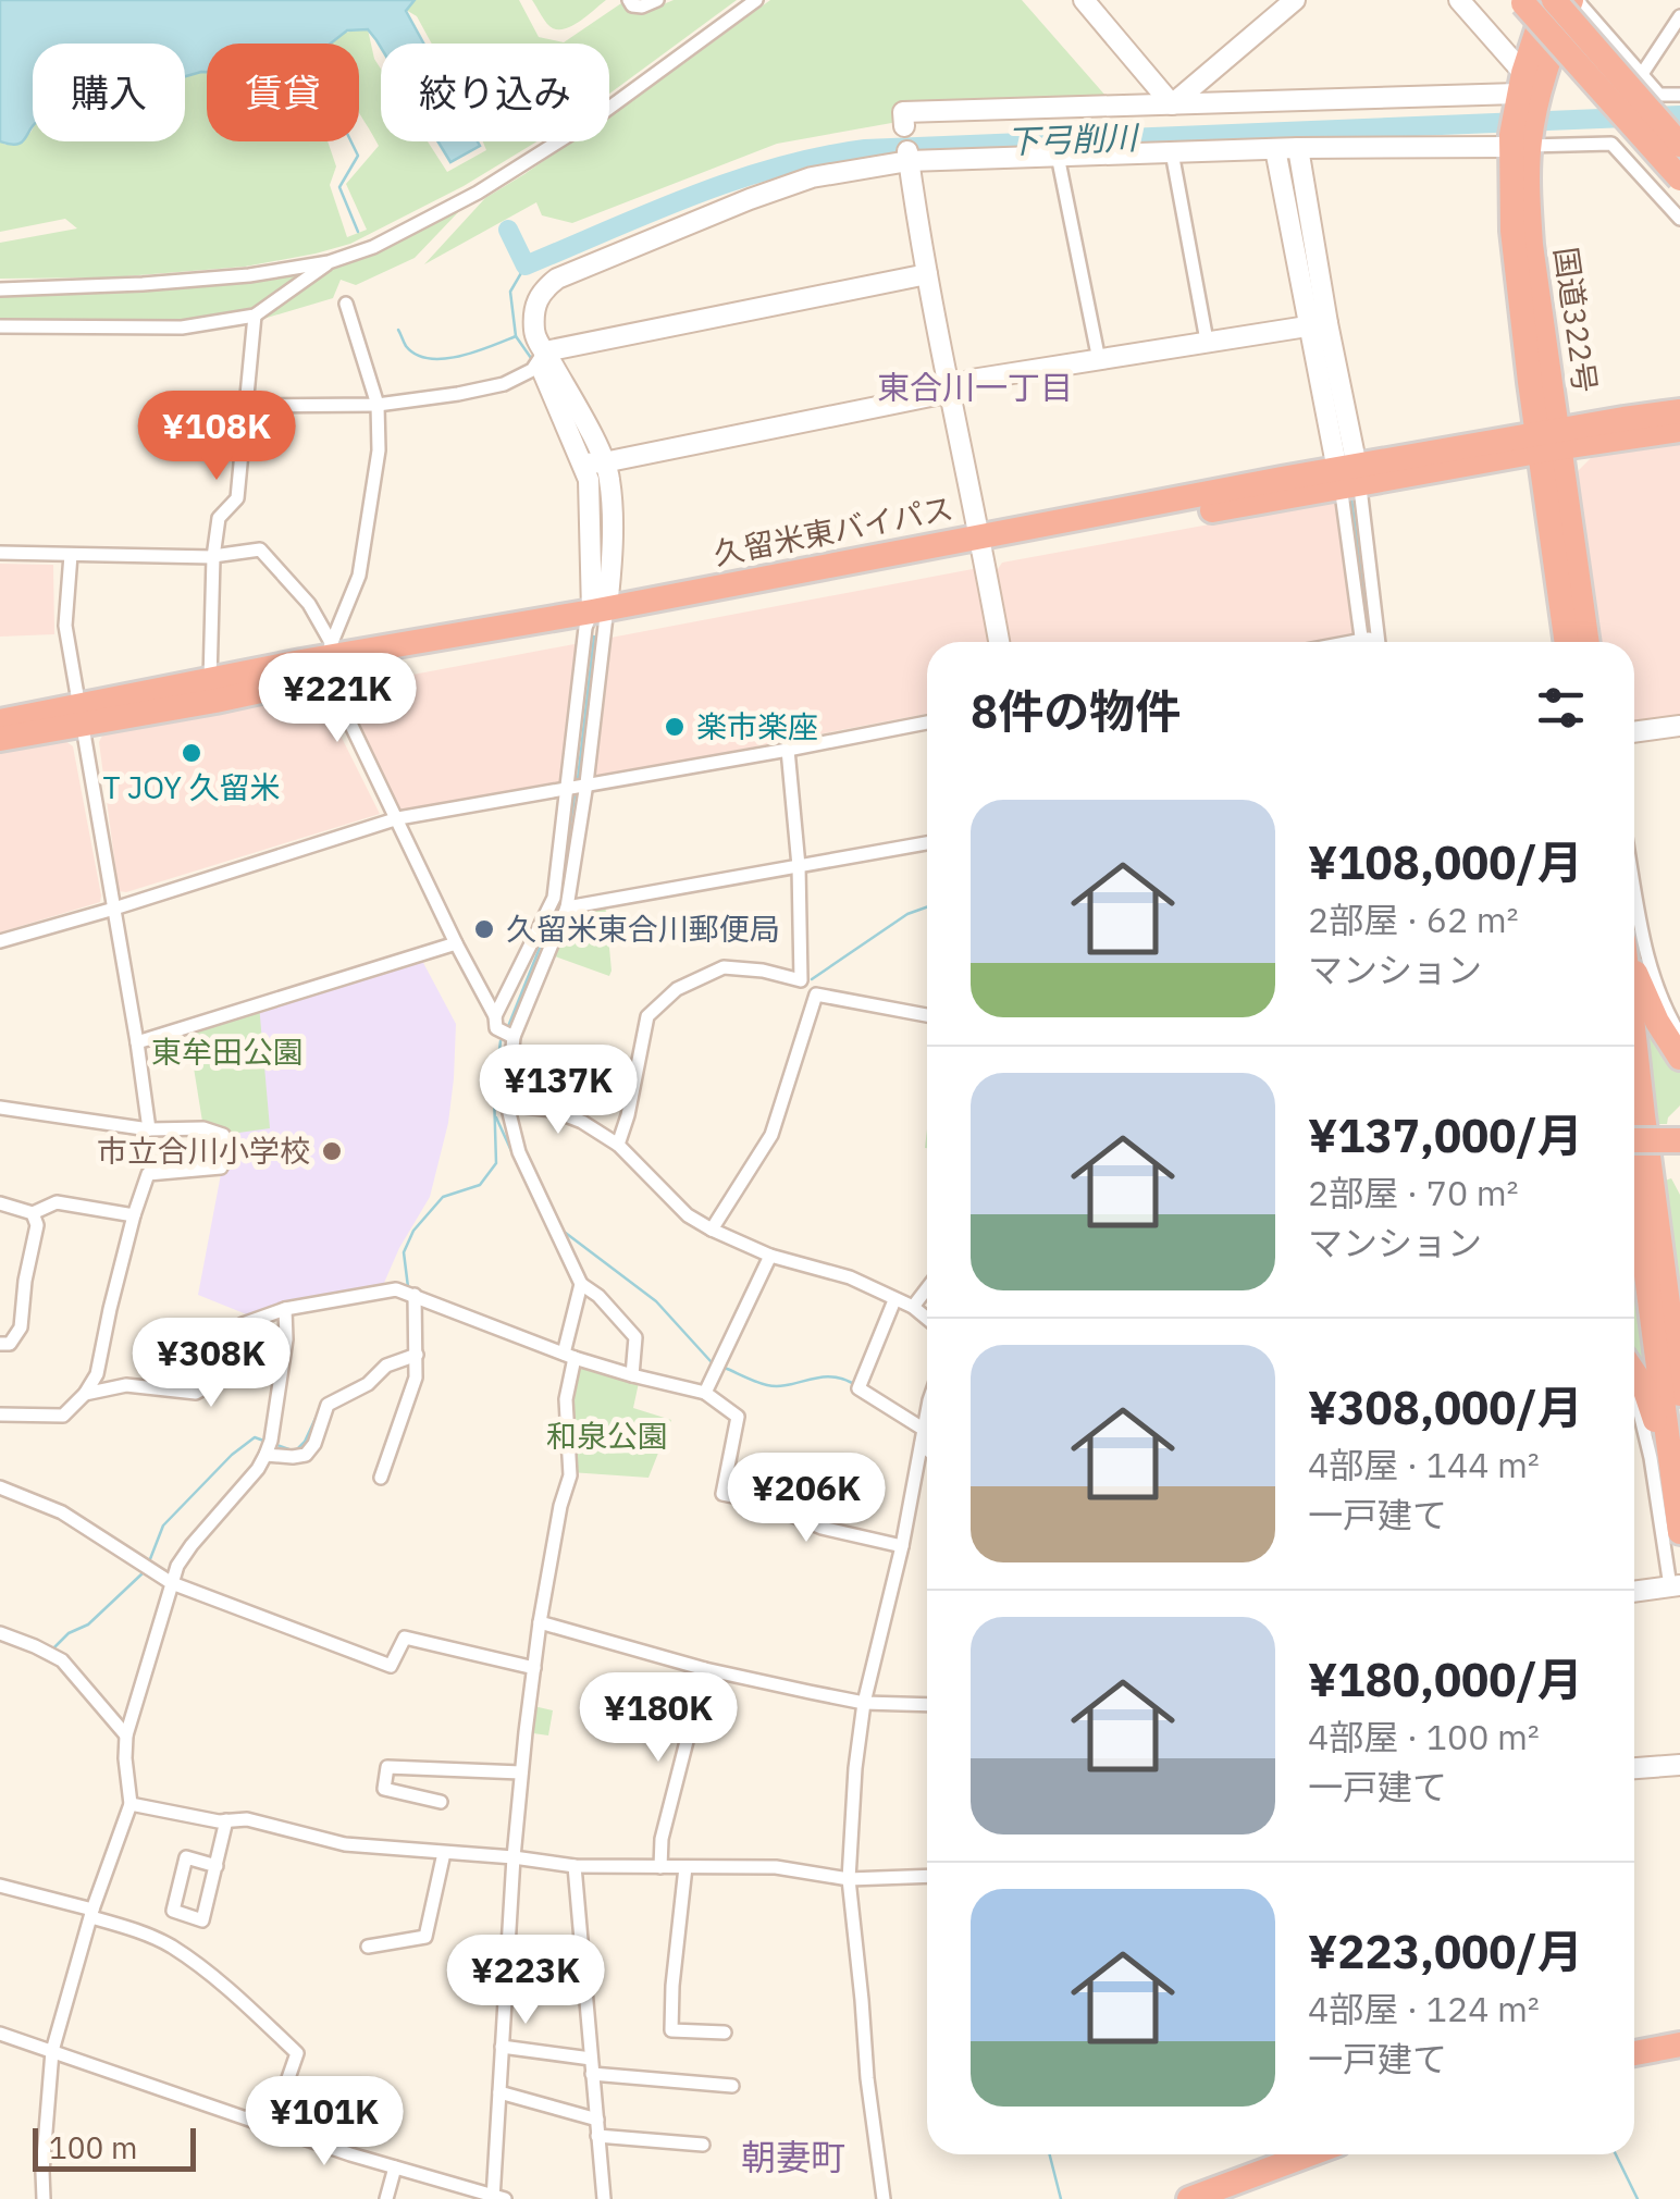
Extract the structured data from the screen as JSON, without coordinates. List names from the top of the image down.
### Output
{
  "streets": {
    "highway": ["国道322号", "久留米東バイパス"]
  },
  "crossings": [
    ["国道322号", "久留米東バイパス"]
  ],
  "districts": ["東合川一丁目", "朝妻町"],
  "water": ["下弓削川"],
  "parks": ["東牟田公園", "和泉公園"],
  "places": [
    "楽市楽座",
    "T JOY 久留米",
    "久留米東合川郵便局",
    "市立合川小学校"
  ],
  "scale_bar": "100 m",
  "page": {
    "chip": ["購入", "賃貸", "絞り込み"],
    "price": [
      "¥108K",
      "¥221K",
      "¥137K",
      "¥308K",
      "¥206K",
      "¥180K",
      "¥223K",
      "¥101K"
    ],
    "heading": "8件の物件",
    "list": [
      {
        "name": "¥108,000/月",
        "note": "2部屋 · 62 m² · マンション"
      },
      {
        "name": "¥137,000/月",
        "note": "2部屋 · 70 m² · マンション"
      },
      {
        "name": "¥308,000/月",
        "note": "4部屋 · 144 m² · 一戸建て"
      },
      {
        "name": "¥180,000/月",
        "note": "4部屋 · 100 m² · 一戸建て"
      },
      {
        "name": "¥223,000/月",
        "note": "4部屋 · 124 m² · 一戸建て"
      }
    ],
    "scale": "100 m"
  }
}
